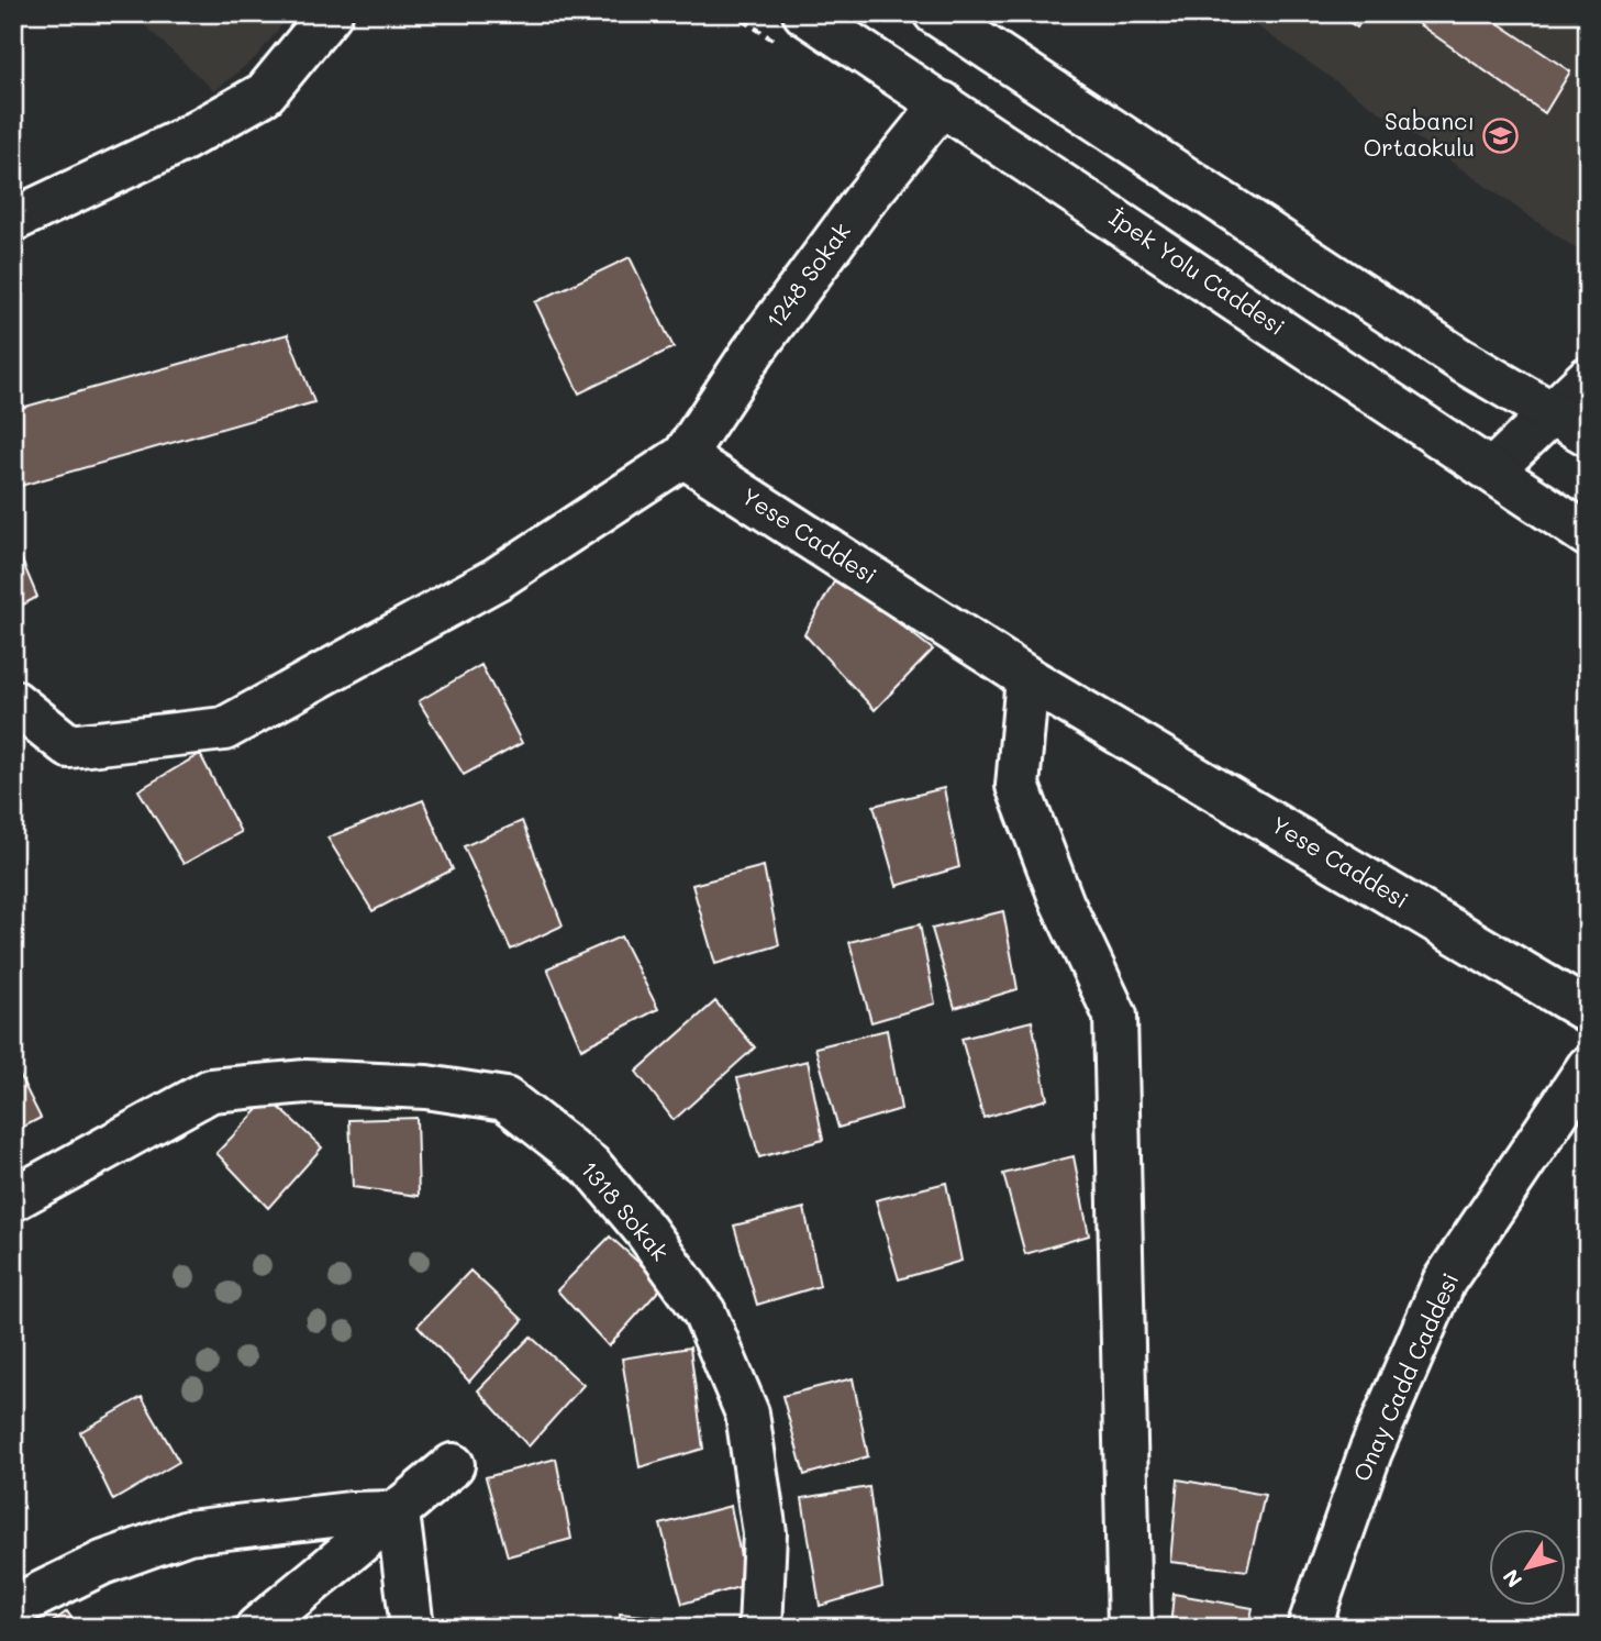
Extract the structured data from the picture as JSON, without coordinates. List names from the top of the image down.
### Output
{
  "streets": {
    "main road": [
      "İpek Yolu Caddesi",
      "1248 Sokak",
      "Yese Caddesi",
      "1318 Sokak",
      "Onay Cadd Caddesi"
    ]
  },
  "crossings": [
    ["İpek Yolu Caddesi", "1248 Sokak"],
    ["1248 Sokak", "Yese Caddesi"]
  ],
  "places": {
    "school or university": ["Sabancı Ortaokulu"]
  },
  "north": "bottom left"
}
